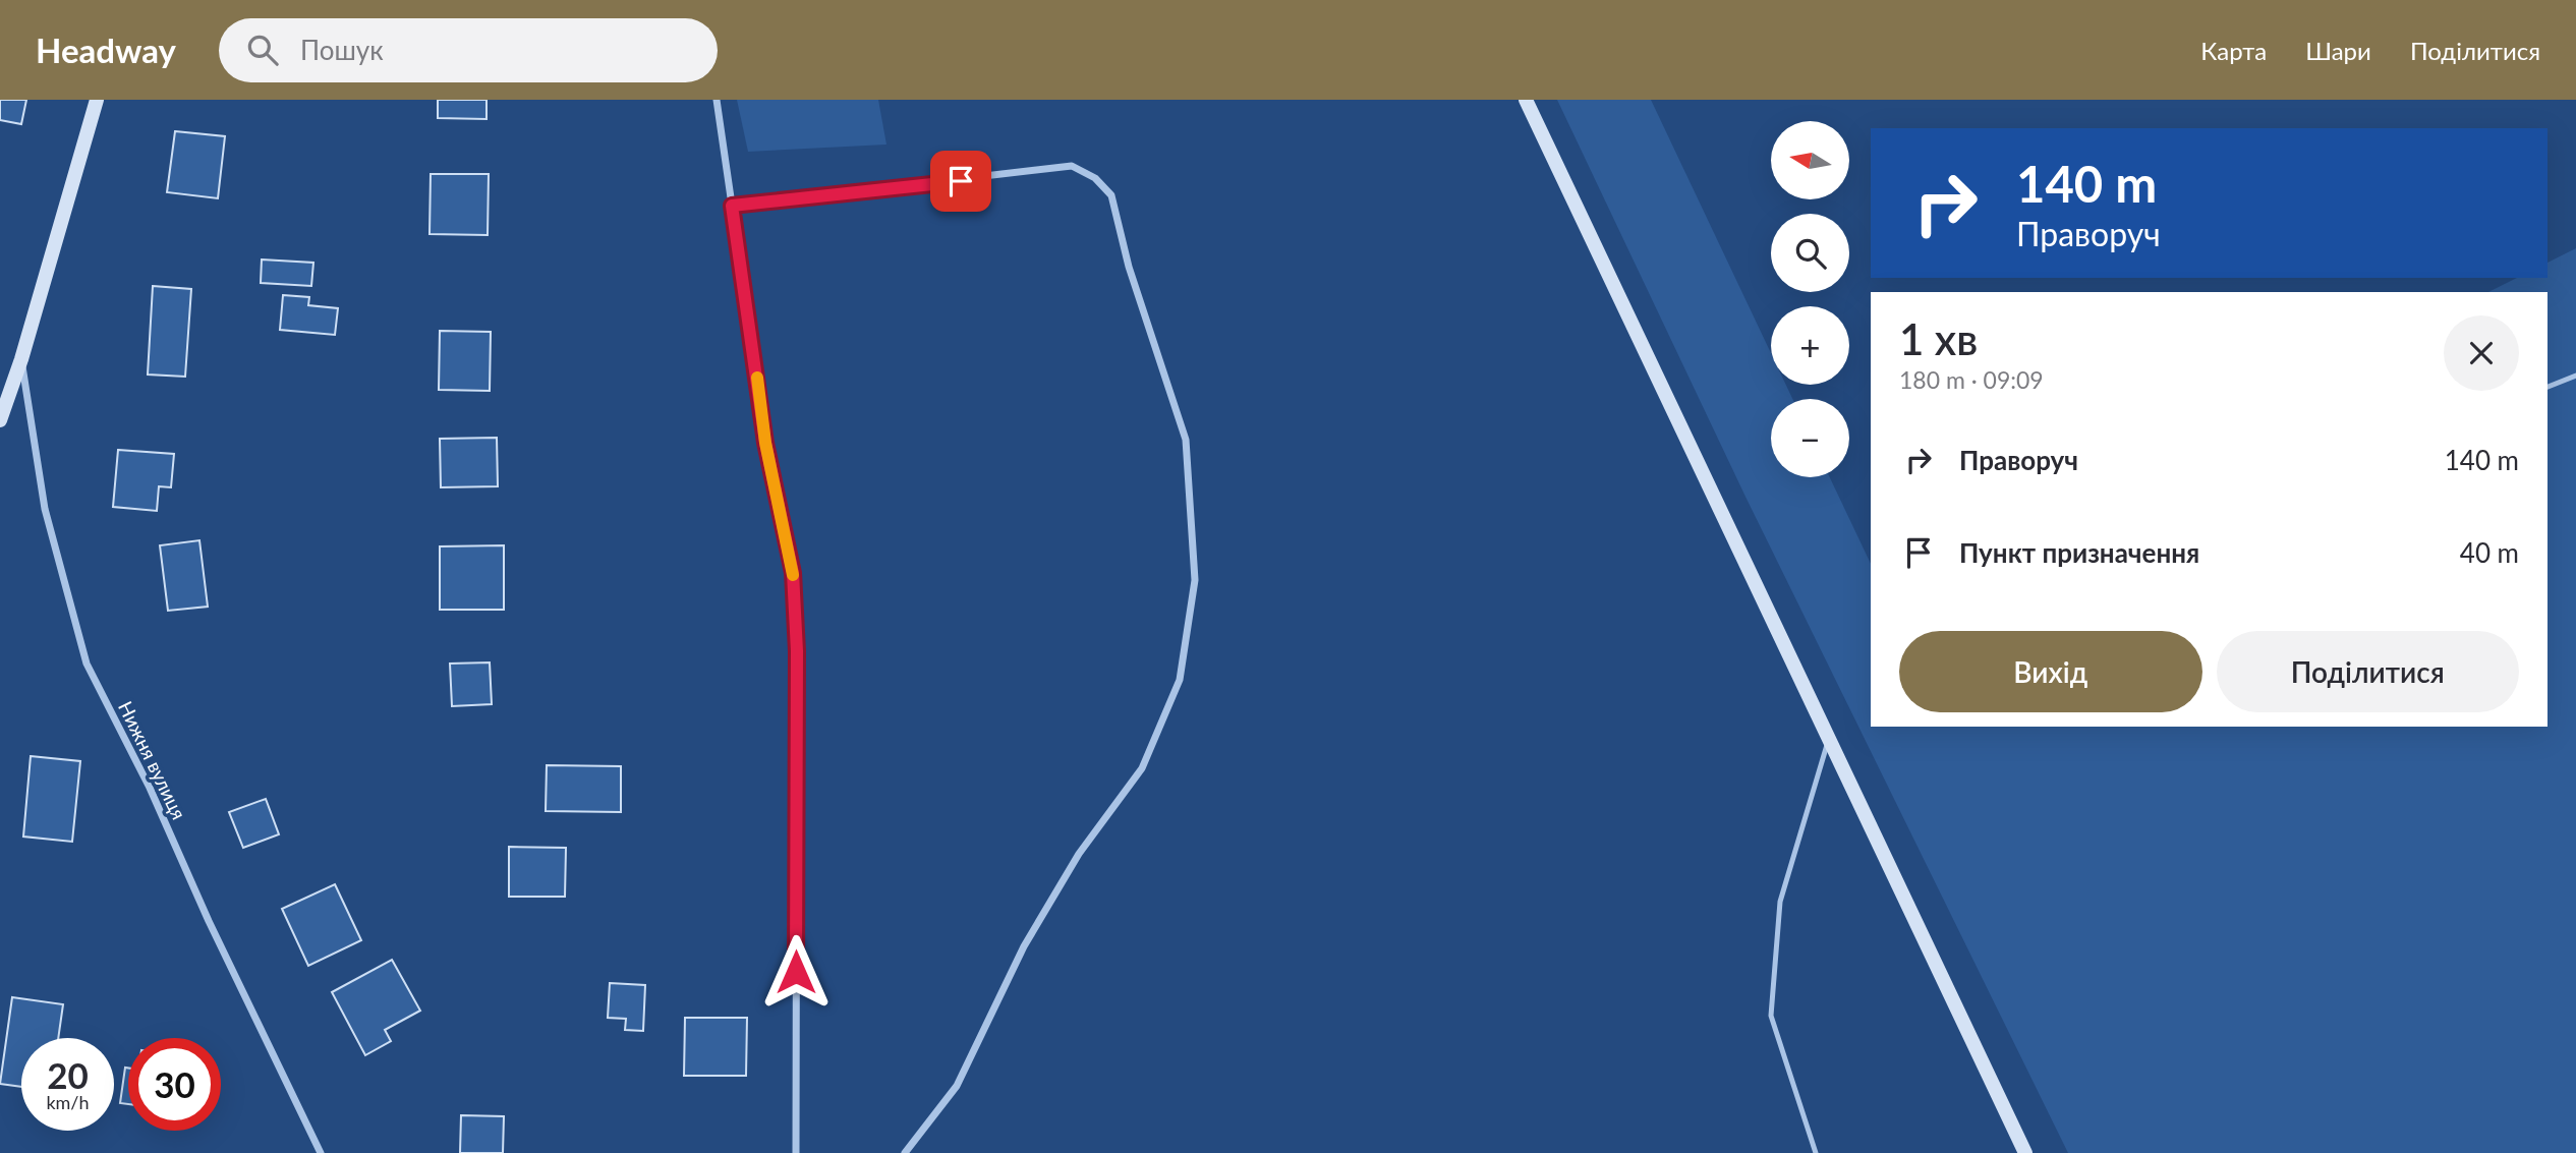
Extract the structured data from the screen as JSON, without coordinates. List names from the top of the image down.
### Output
{
  "streets": {
    "street": ["Нижня вулиця"]
  },
  "north": "left",
  "page": {
    "header": "Headway",
    "search": "Пошук",
    "nav": ["Карта", "Шари", "Поділитися"],
    "map_buttons": ["+", "−"],
    "turn": ["140 m", "Праворуч"],
    "heading": ["1 хв", "180 m · 09:09"],
    "list": [
      {
        "name": "Праворуч",
        "value": "140 m"
      },
      {
        "name": "Пункт призначення",
        "value": "40 m"
      }
    ],
    "buttons": ["Вихід", "Поділитися"],
    "speed": "20 km/h",
    "limit": "30"
  }
}
